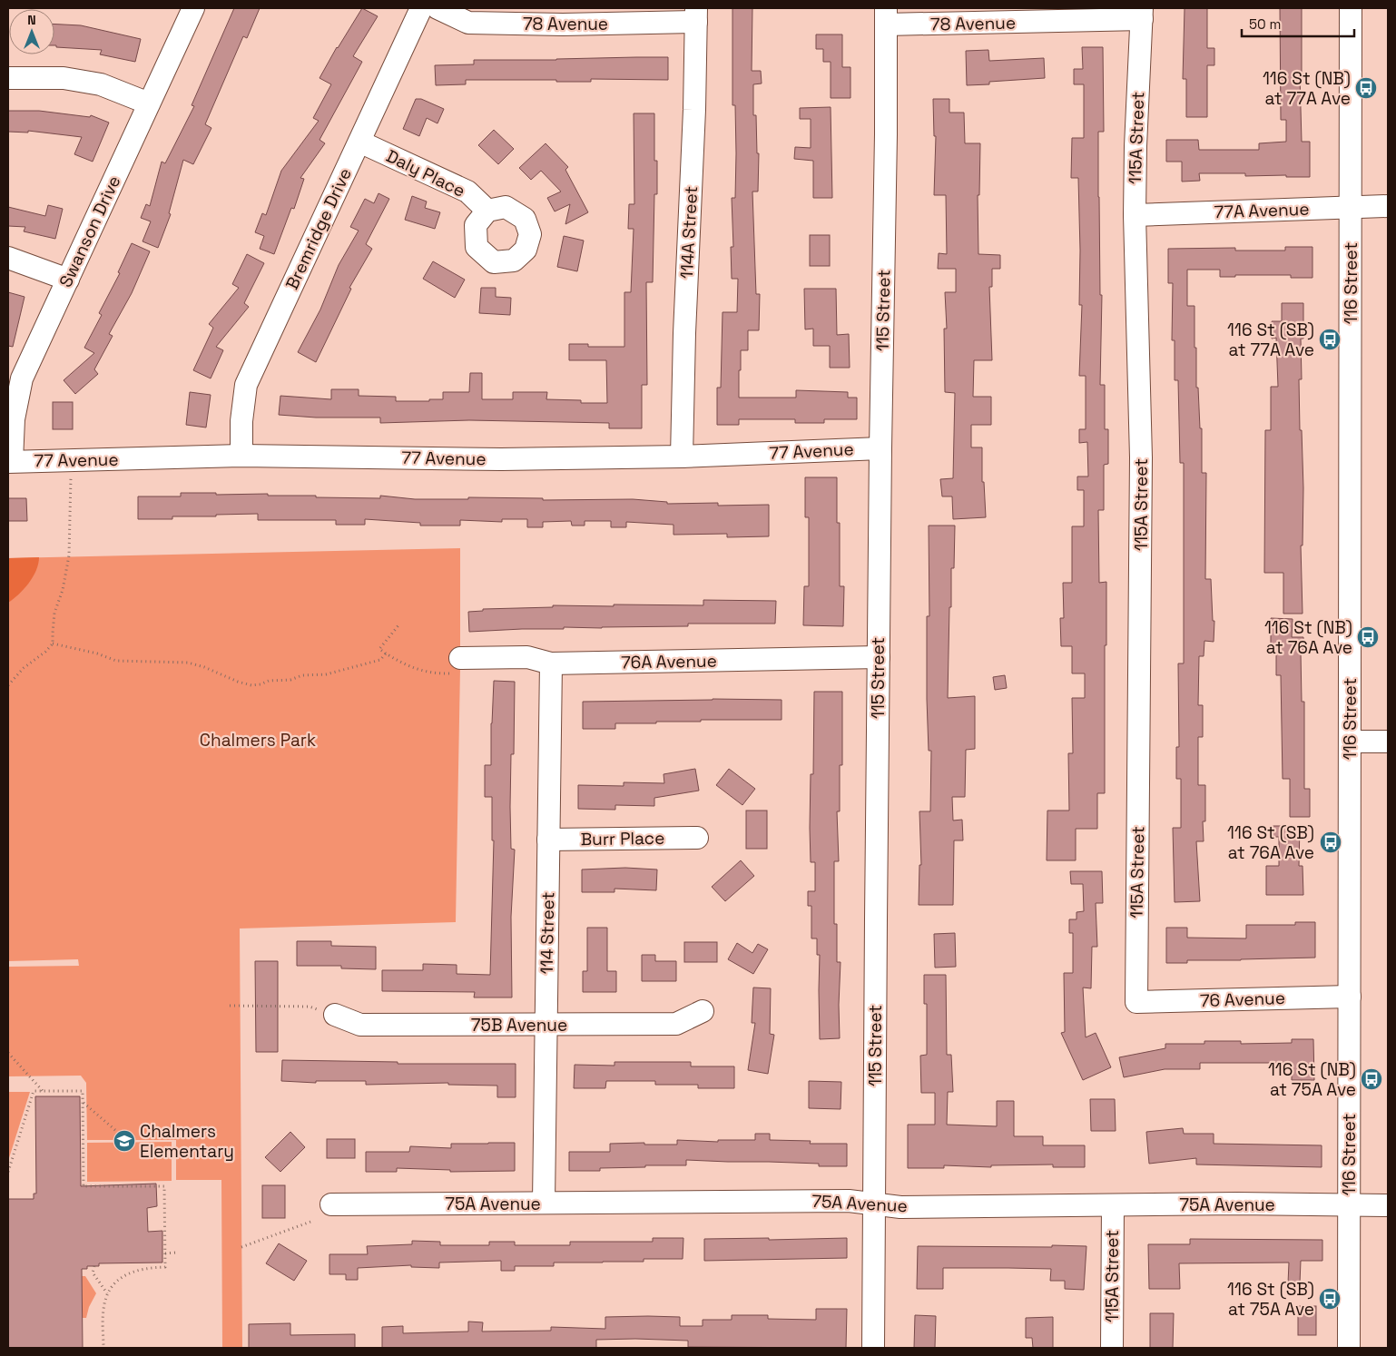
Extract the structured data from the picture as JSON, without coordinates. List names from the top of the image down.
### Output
{
  "streets": {
    "street": [
      "78 Avenue",
      "115A Street",
      "Daly Place",
      "77A Avenue",
      "Bremridge Drive",
      "Swanson Drive",
      "114A Street",
      "116 Street",
      "115 Street",
      "77 Avenue",
      "76A Avenue",
      "Burr Place",
      "114 Street",
      "76 Avenue",
      "75B Avenue",
      "75A Avenue"
    ]
  },
  "crossings": [
    ["78 Avenue", "115A Street"],
    ["78 Avenue", "114A Street"],
    ["78 Avenue", "115 Street"],
    ["115A Street", "77A Avenue"],
    ["115A Street", "76 Avenue"],
    ["115A Street", "75A Avenue"],
    ["Daly Place", "Bremridge Drive"],
    ["77A Avenue", "116 Street"],
    ["Bremridge Drive", "77 Avenue"],
    ["Swanson Drive", "77 Avenue"],
    ["114A Street", "77 Avenue"],
    ["116 Street", "76 Avenue"],
    ["116 Street", "75A Avenue"],
    ["115 Street", "77 Avenue"],
    ["115 Street", "76A Avenue"],
    ["115 Street", "75A Avenue"],
    ["76A Avenue", "114 Street"],
    ["Burr Place", "114 Street"],
    ["114 Street", "75B Avenue"],
    ["114 Street", "75A Avenue"]
  ],
  "parks": ["Chalmers Park"],
  "places": {
    "bus stop": [
      "116 St (NB) at 77A Ave",
      "116 St (SB) at 77A Ave",
      "116 St (NB) at 76A Ave",
      "116 St (SB) at 76A Ave",
      "116 St (NB) at 75A Ave",
      "116 St (SB) at 75A Ave"
    ],
    "school or university": ["Chalmers Elementary"]
  },
  "scale_bar": "50 m",
  "north": "top"
}
